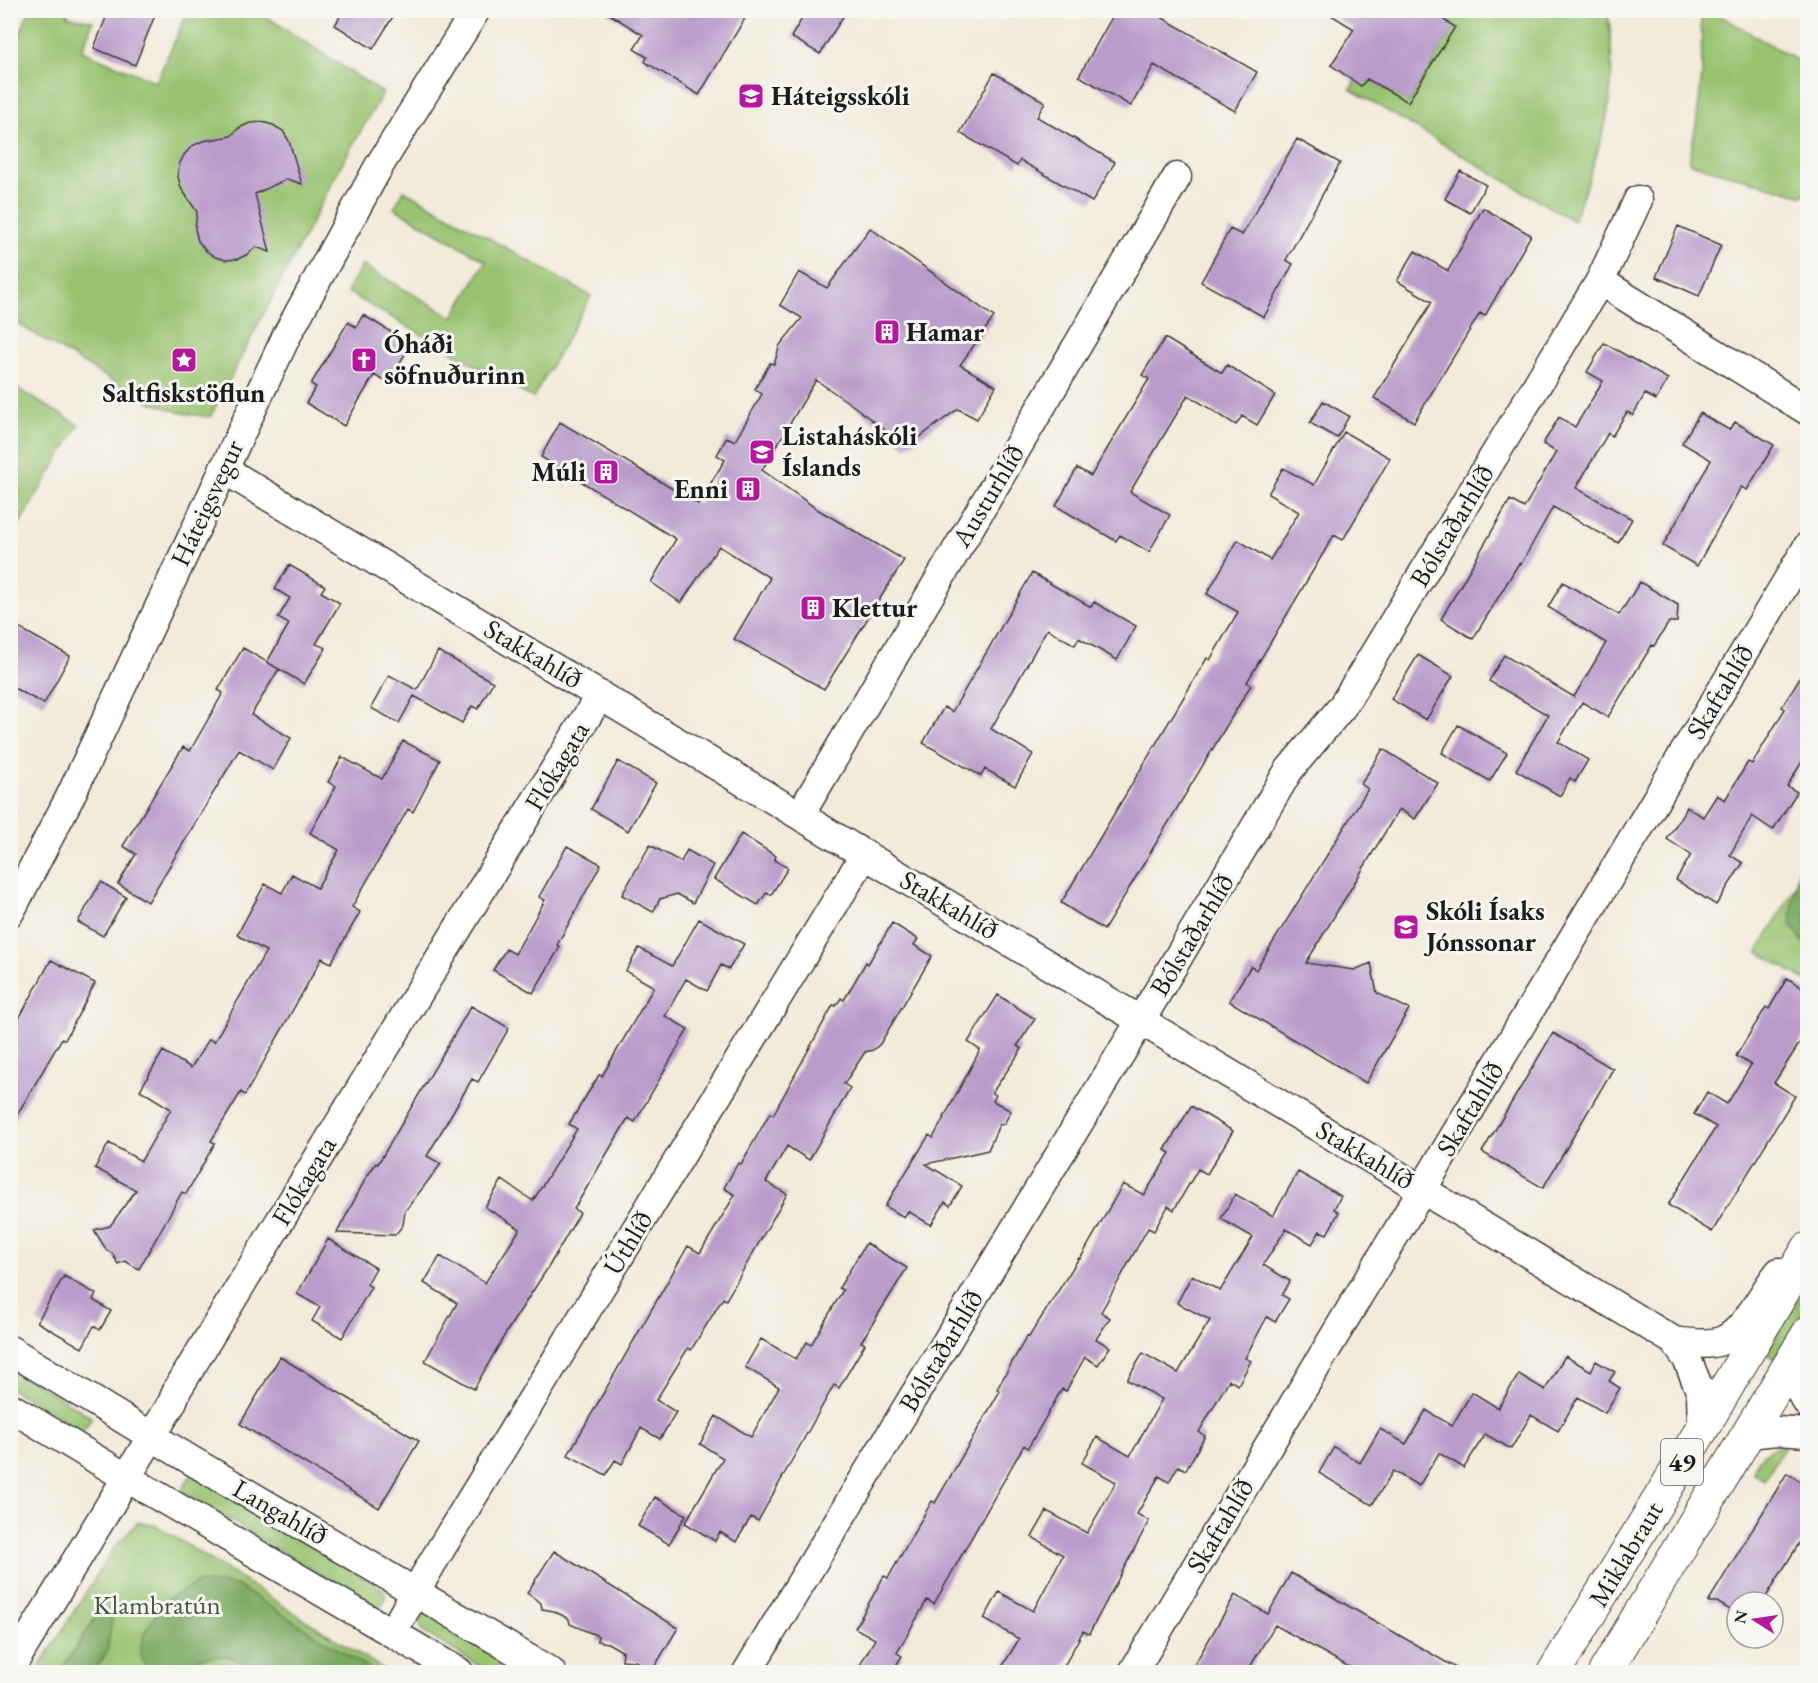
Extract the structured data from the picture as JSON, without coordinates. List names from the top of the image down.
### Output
{
  "streets": {
    "highway": ["49", "Miklabraut"],
    "street": [
      "Austurhlíð",
      "Háteigsvegur",
      "Bólstaðarhlíð",
      "Stakkahlíð",
      "Skaftahlíð",
      "Flókagata",
      "Úthlíð",
      "Langahlíð"
    ]
  },
  "crossings": [
    ["Austurhlíð", "Stakkahlíð"],
    ["Háteigsvegur", "Stakkahlíð"],
    ["Bólstaðarhlíð", "Stakkahlíð"],
    ["Stakkahlíð", "Skaftahlíð"],
    ["Stakkahlíð", "Flókagata"],
    ["Stakkahlíð", "Úthlíð"],
    ["Stakkahlíð", "Miklabraut"],
    ["Flókagata", "Langahlíð"],
    ["Úthlíð", "Langahlíð"]
  ],
  "parks": ["Klambratún"],
  "places": {
    "school or university": ["Háteigsskóli", "Listaháskóli Íslands", "Skóli Ísaks Jónssonar"],
    "building": [
      "Hamar",
      "Múli",
      "Enni",
      "Klettur"
    ],
    "place": ["Saltfiskstöflun"],
    "church": ["Óháði söfnuðurinn"]
  },
  "north": "left"
}
